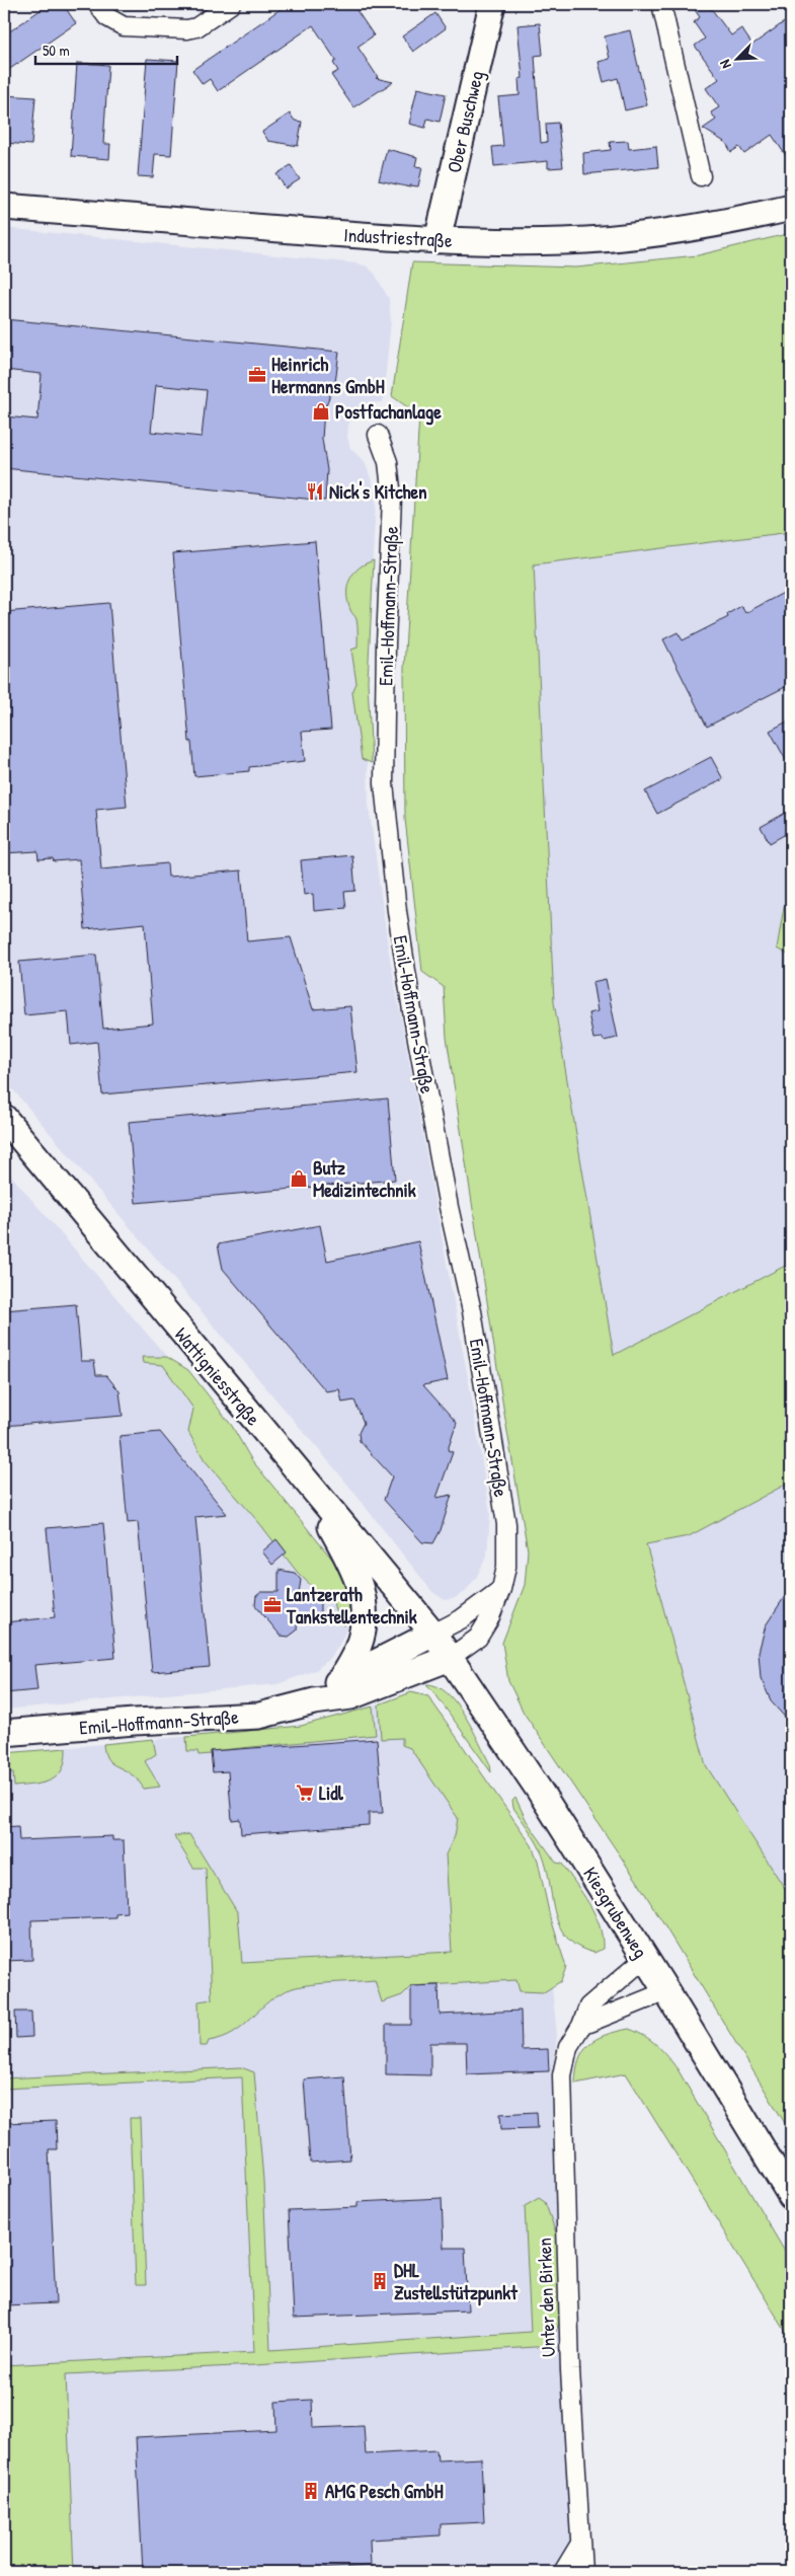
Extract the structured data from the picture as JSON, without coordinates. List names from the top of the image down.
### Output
{
  "streets": {
    "main road": [
      "Ober Buschweg",
      "Industriestraße",
      "Emil-Hoffmann-Straße",
      "Wattigniesstraße",
      "Kiesgrubenweg"
    ],
    "street": ["Unter den Birken"]
  },
  "crossings": [
    ["Ober Buschweg", "Industriestraße"],
    ["Emil-Hoffmann-Straße", "Wattigniesstraße"],
    ["Emil-Hoffmann-Straße", "Kiesgrubenweg"],
    ["Wattigniesstraße", "Kiesgrubenweg"],
    ["Kiesgrubenweg", "Unter den Birken"]
  ],
  "places": {
    "office": ["Heinrich Hermanns GmbH", "Lantzerath Tankstellentechnik"],
    "shop": ["Postfachanlage", "Butz Medizintechnik"],
    "restaurant": ["Nick's Kitchen"],
    "supermarket": ["Lidl"],
    "building": ["DHL Zustellstützpunkt", "AMG Pesch GmbH"]
  },
  "scale_bar": "50 m",
  "north": "bottom left"
}
